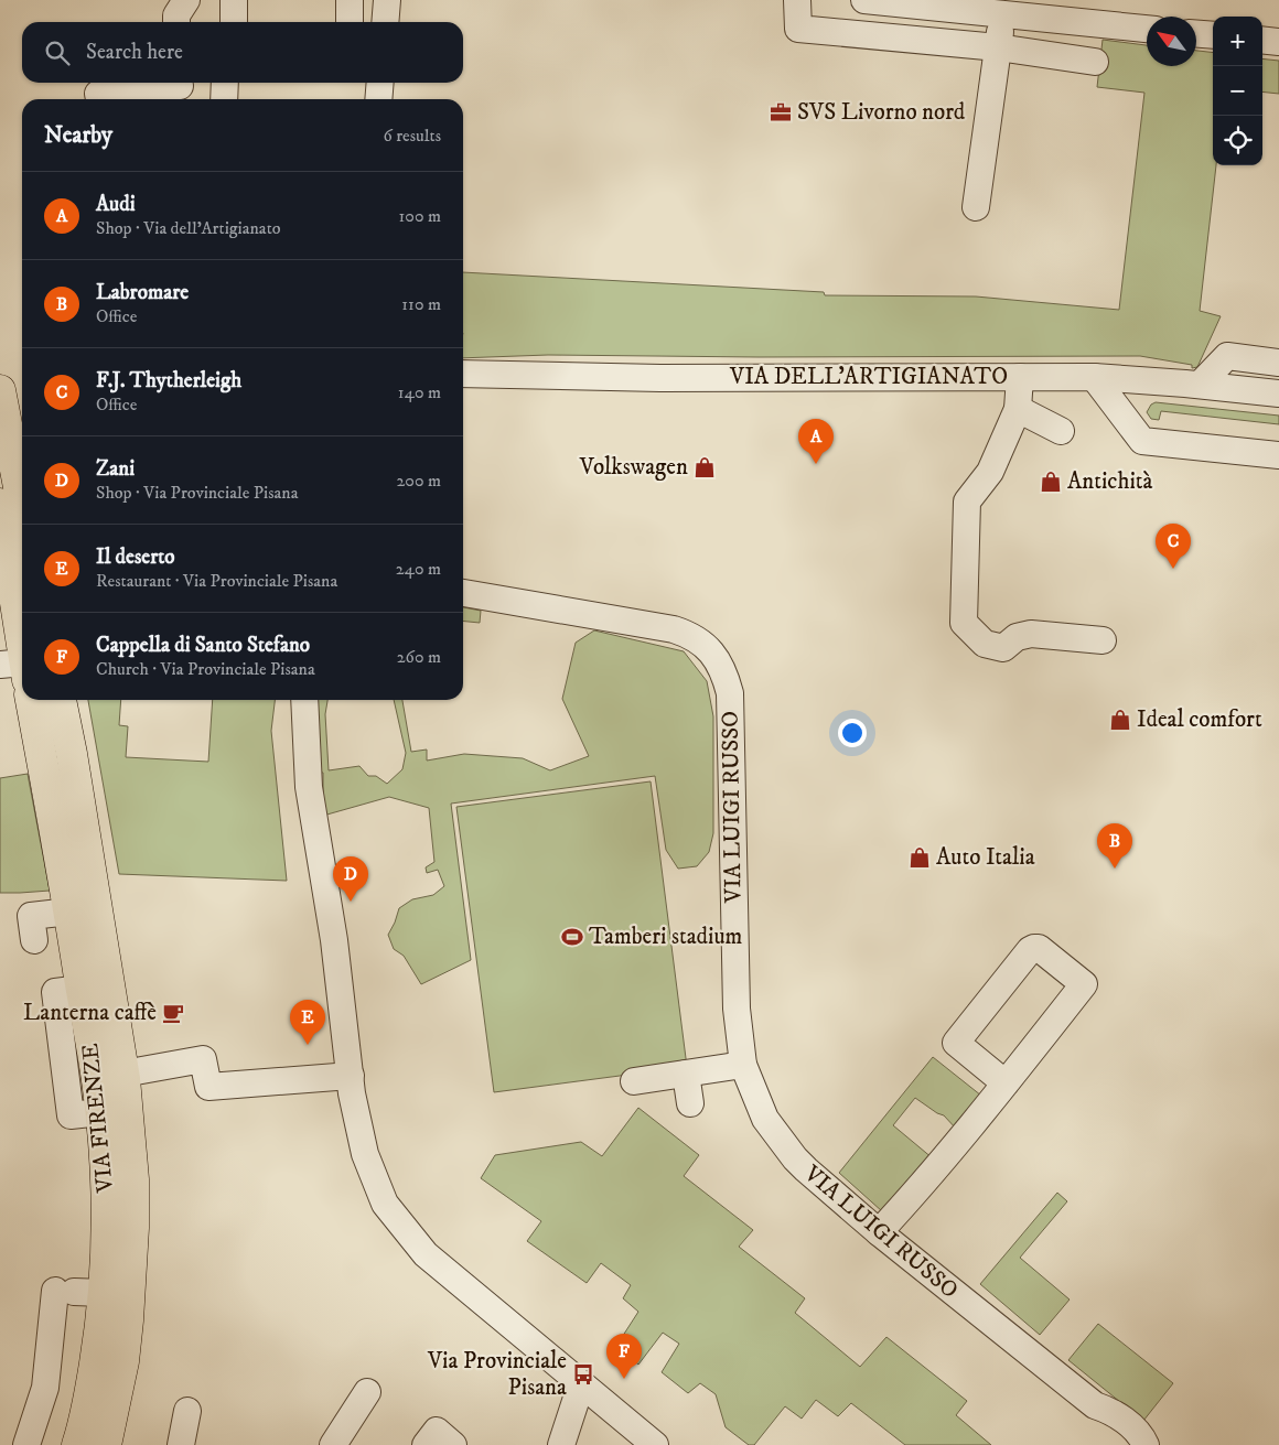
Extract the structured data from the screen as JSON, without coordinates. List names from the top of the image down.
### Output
{
  "streets": {
    "main road": ["VIA FIRENZE"],
    "street": ["VIA DELL'ARTIGIANATO", "VIA LUIGI RUSSO"]
  },
  "places": {
    "office": ["SVS Livorno nord"],
    "shop": [
      "Volkswagen",
      "Antichità",
      "Ideal comfort",
      "Auto Italia"
    ],
    "sports": ["Tamberi stadium"],
    "cafe": ["Lanterna caffè"],
    "bus stop": ["Via Provinciale Pisana"]
  },
  "north": "top left",
  "page": {
    "map_buttons": ["+", "−"],
    "search": "Search here",
    "heading": ["Nearby", "6 results"],
    "list": [
      {
        "mark": "A",
        "name": "Audi",
        "note": "Shop · Via dell'Artigianato",
        "value": "100 m"
      },
      {
        "mark": "B",
        "name": "Labromare",
        "note": "Office",
        "value": "110 m"
      },
      {
        "mark": "C",
        "name": "F.J. Thytherleigh",
        "note": "Office",
        "value": "140 m"
      },
      {
        "mark": "D",
        "name": "Zani",
        "note": "Shop · Via Provinciale Pisana",
        "value": "200 m"
      },
      {
        "mark": "E",
        "name": "Il deserto",
        "note": "Restaurant · Via Provinciale Pisana",
        "value": "240 m"
      },
      {
        "mark": "F",
        "name": "Cappella di Santo Stefano",
        "note": "Church · Via Provinciale Pisana",
        "value": "260 m"
      }
    ],
    "pins": [
      "A",
      "C",
      "B",
      "D",
      "E",
      "F"
    ]
  }
}
